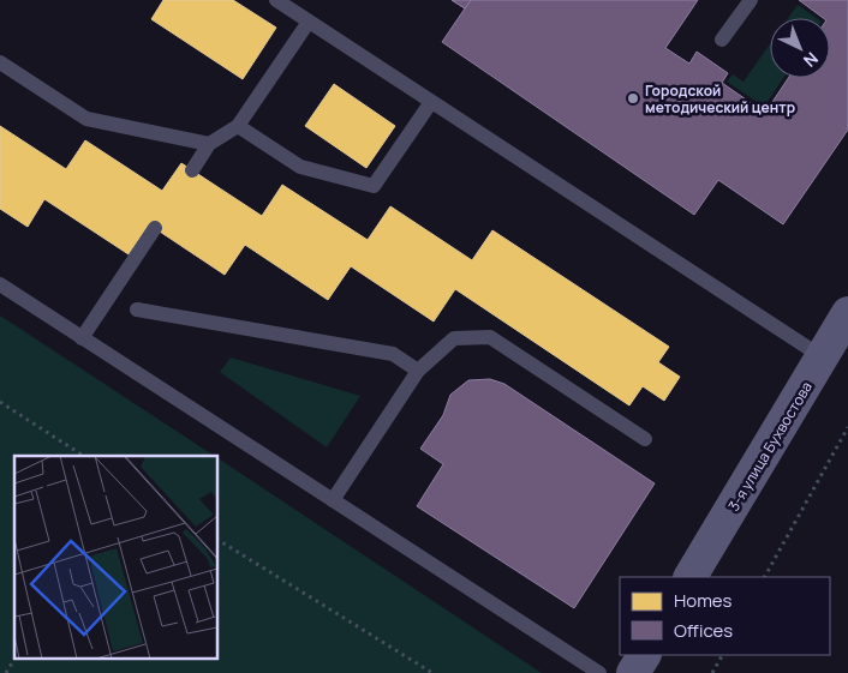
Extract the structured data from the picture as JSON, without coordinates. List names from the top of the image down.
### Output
{
  "streets": {
    "street": ["3-я улица Бухвостова"]
  },
  "places": ["Городской методический центр"],
  "legend": ["Homes", "Offices"],
  "north": "bottom right"
}
